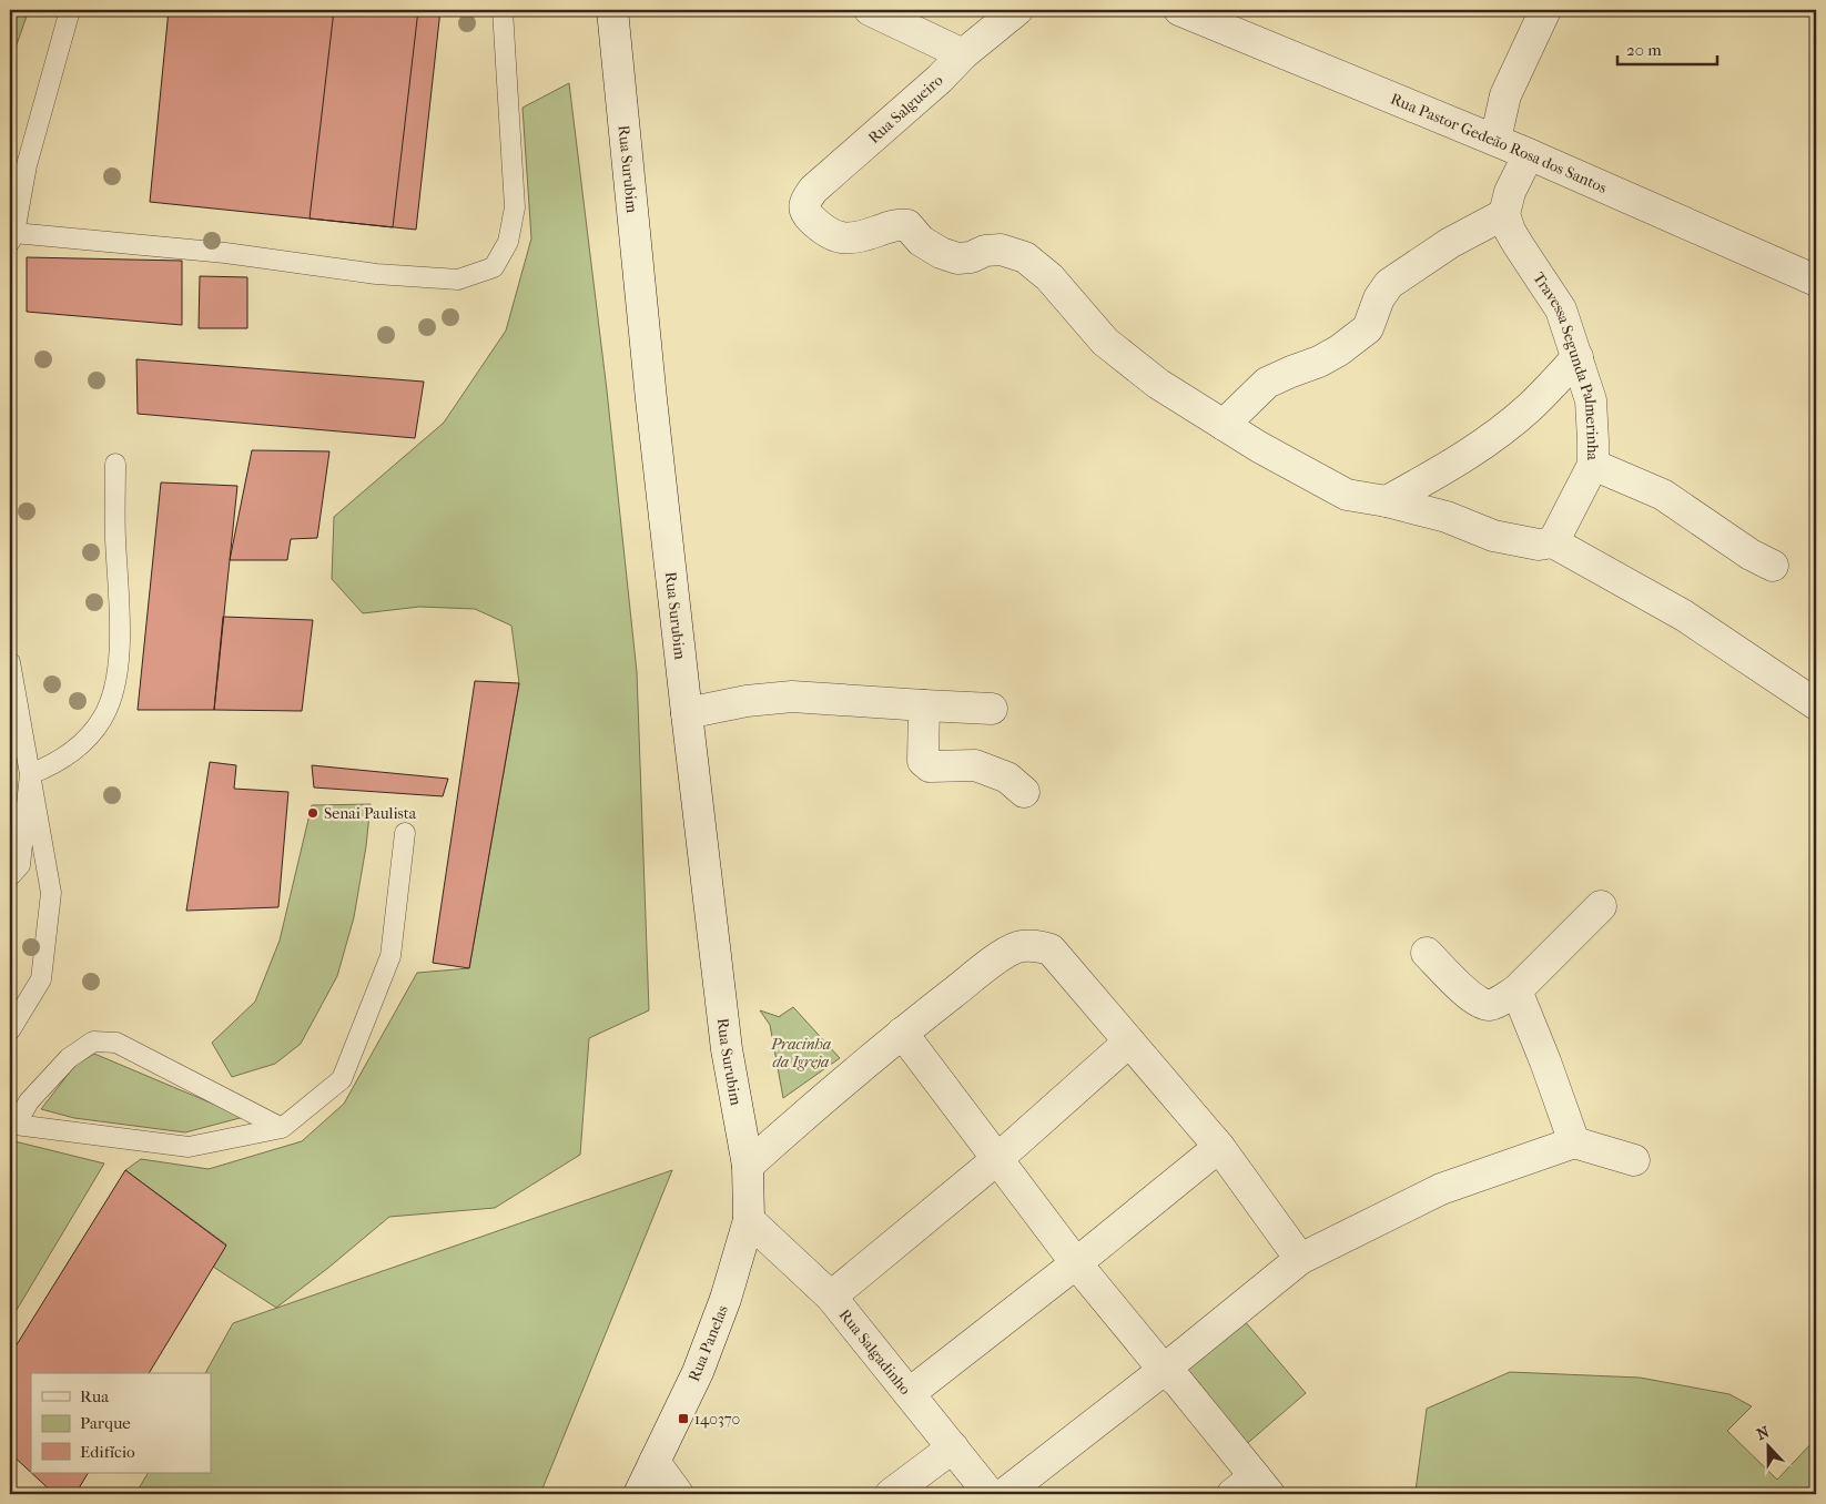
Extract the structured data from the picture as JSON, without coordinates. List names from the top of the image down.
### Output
{
  "streets": {
    "street": [
      "Rua Salgueiro",
      "Rua Pastor Gedeão Rosa dos Santos",
      "Rua Surubim",
      "Travessa Segunda Palmerinha",
      "Rua Panelas",
      "Rua Salgadinho"
    ]
  },
  "crossings": [
    ["Rua Surubim", "Rua Panelas"],
    ["Rua Surubim", "Rua Salgadinho"],
    ["Rua Panelas", "Rua Salgadinho"]
  ],
  "parks": ["Pracinha da Igreja"],
  "places": {
    "other": ["Senai Paulista"],
    "transit": ["140370"]
  },
  "legend": ["Rua", "Parque", "Edifício"],
  "scale_bar": "20 m",
  "north": "top"
}
